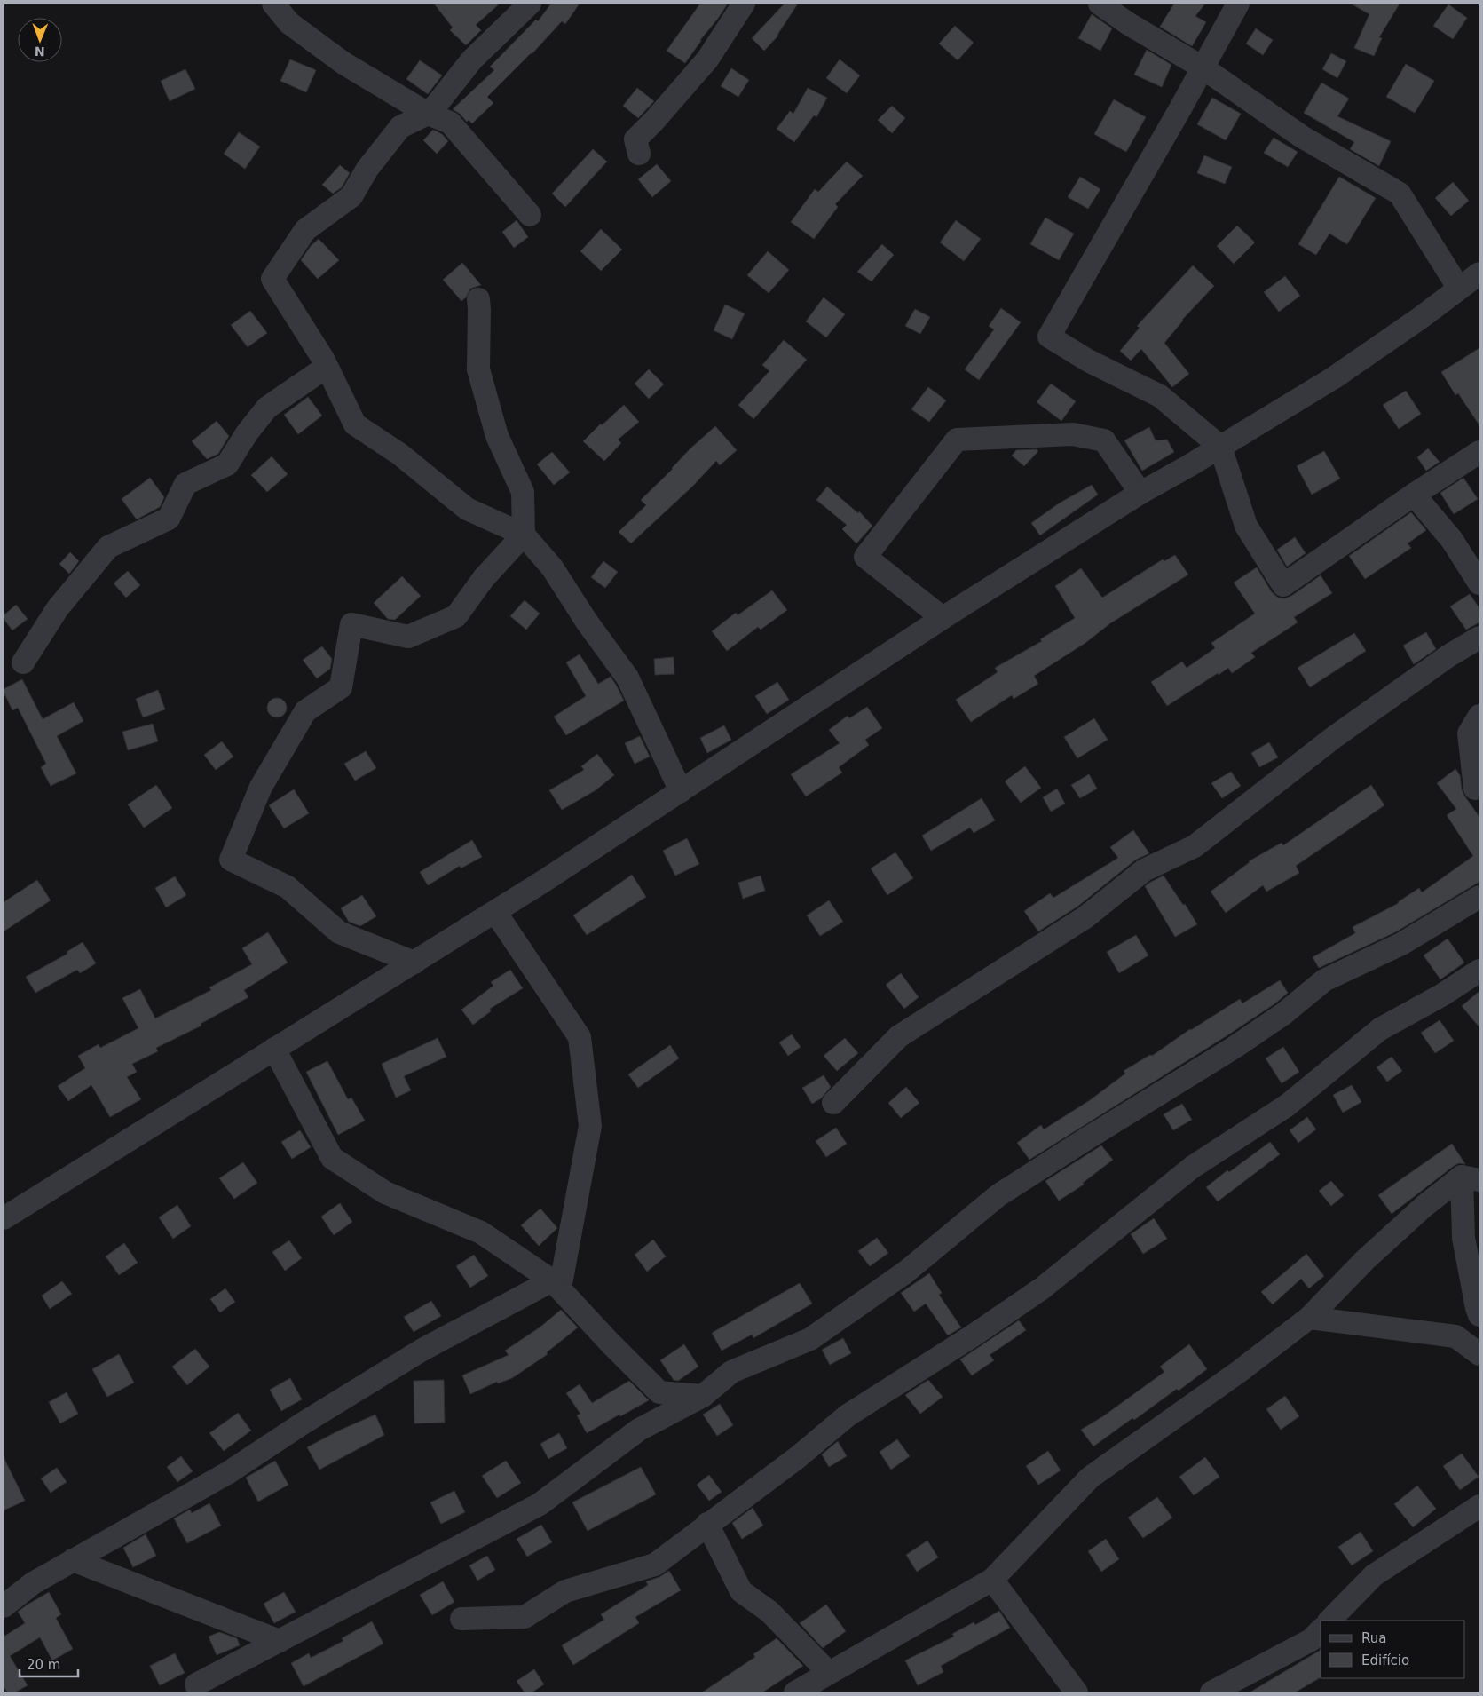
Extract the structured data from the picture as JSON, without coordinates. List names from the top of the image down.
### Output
{
  "legend": ["Rua", "Edifício"],
  "scale_bar": "20 m",
  "north": "bottom"
}
